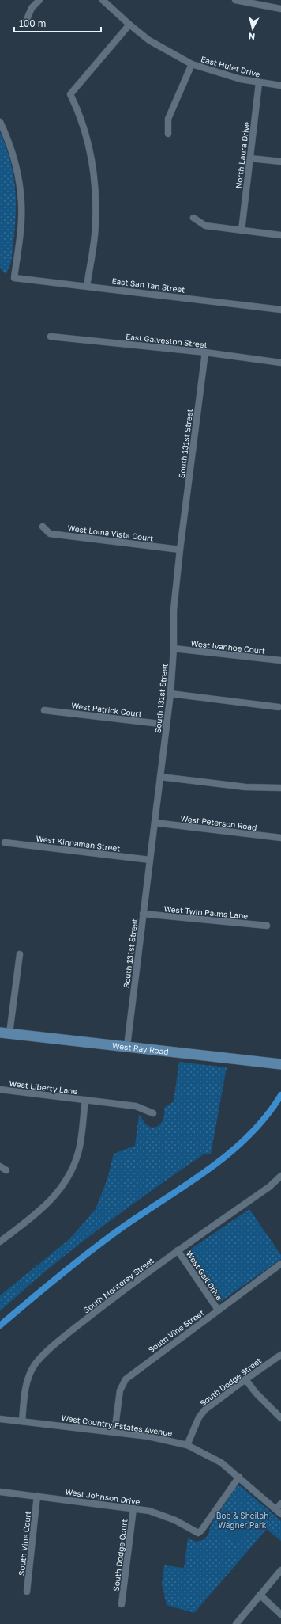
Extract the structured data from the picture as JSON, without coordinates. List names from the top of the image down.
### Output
{
  "streets": {
    "main road": ["West Ray Road"],
    "street": [
      "East Hulet Drive",
      "North Laura Drive",
      "East San Tan Street",
      "East Galveston Street",
      "South 131st Street",
      "West Loma Vista Court",
      "West Ivanhoe Court",
      "West Patrick Court",
      "West Peterson Road",
      "West Kinnaman Street",
      "West Twin Palms Lane",
      "West Liberty Lane",
      "West Gail Drive",
      "South Monterey Street",
      "South Vine Street",
      "South Dodge Street",
      "West Country Estates Avenue",
      "West Johnson Drive",
      "South Vine Court",
      "South Dodge Court"
    ]
  },
  "crossings": [
    ["East Hulet Drive", "North Laura Drive"],
    ["East Galveston Street", "South 131st Street"],
    ["South 131st Street", "West Loma Vista Court"],
    ["South 131st Street", "West Ivanhoe Court"],
    ["South 131st Street", "West Patrick Court"],
    ["South 131st Street", "West Peterson Road"],
    ["South 131st Street", "West Kinnaman Street"],
    ["South 131st Street", "West Twin Palms Lane"],
    ["South 131st Street", "West Ray Road"],
    ["West Gail Drive", "South Monterey Street"],
    ["West Gail Drive", "South Vine Street"],
    ["South Monterey Street", "West Country Estates Avenue"],
    ["South Vine Street", "West Country Estates Avenue"],
    ["South Dodge Street", "West Country Estates Avenue"],
    ["West Country Estates Avenue", "West Johnson Drive"],
    ["West Johnson Drive", "South Vine Court"],
    ["West Johnson Drive", "South Dodge Court"]
  ],
  "parks": ["Bob & Sheilah Wagner Park"],
  "scale_bar": "100 m",
  "north": "bottom"
}
